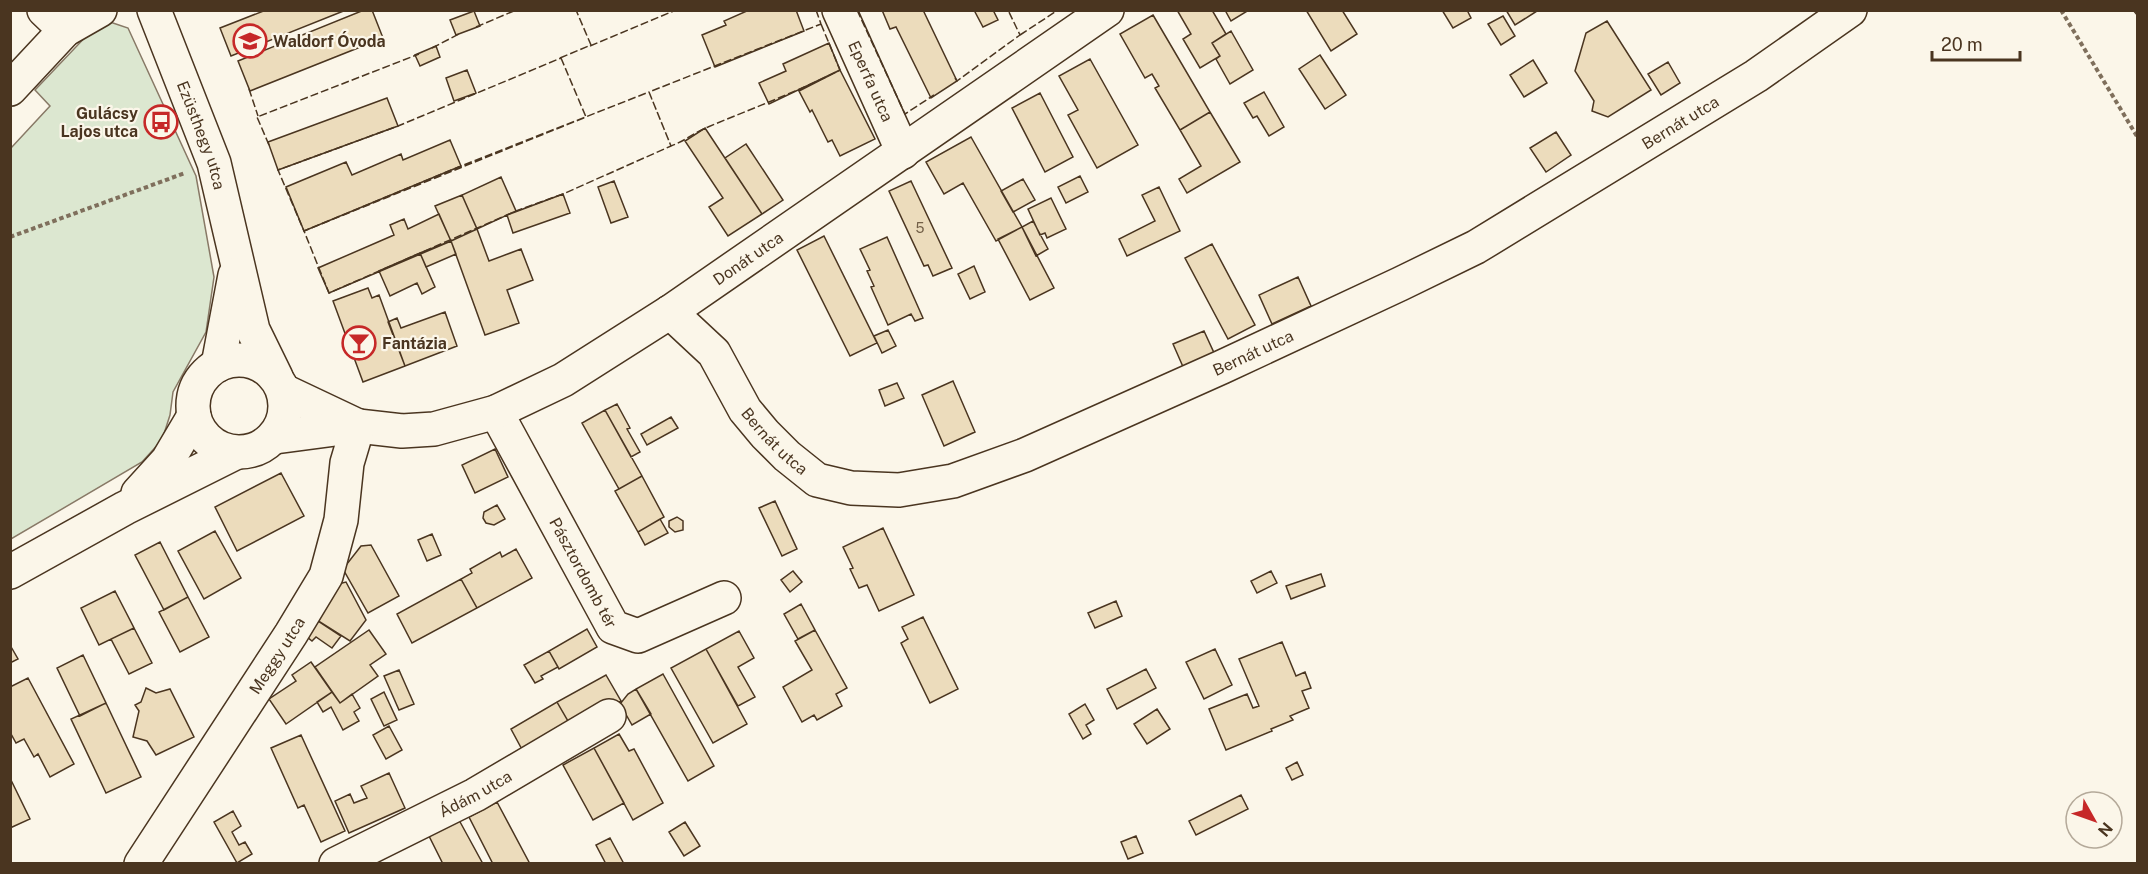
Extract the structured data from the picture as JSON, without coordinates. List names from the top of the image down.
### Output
{
  "streets": {
    "street": [
      "Eperfa utca",
      "Bernát utca",
      "Ezüsthegy utca",
      "Donát utca",
      "Pásztordomb tér",
      "Meggy utca",
      "Ádám utca"
    ]
  },
  "crossings": [
    ["Eperfa utca", "Donát utca"],
    ["Bernát utca", "Donát utca"],
    ["Ezüsthegy utca", "Donát utca"],
    ["Donát utca", "Pásztordomb tér"],
    ["Donát utca", "Meggy utca"]
  ],
  "places": {
    "school or university": ["Waldorf Óvoda"],
    "bus stop": ["Gulácsy Lajos utca"],
    "bar": ["Fantázia"]
  },
  "house_numbers": ["5"],
  "scale_bar": "20 m",
  "north": "bottom right"
}
